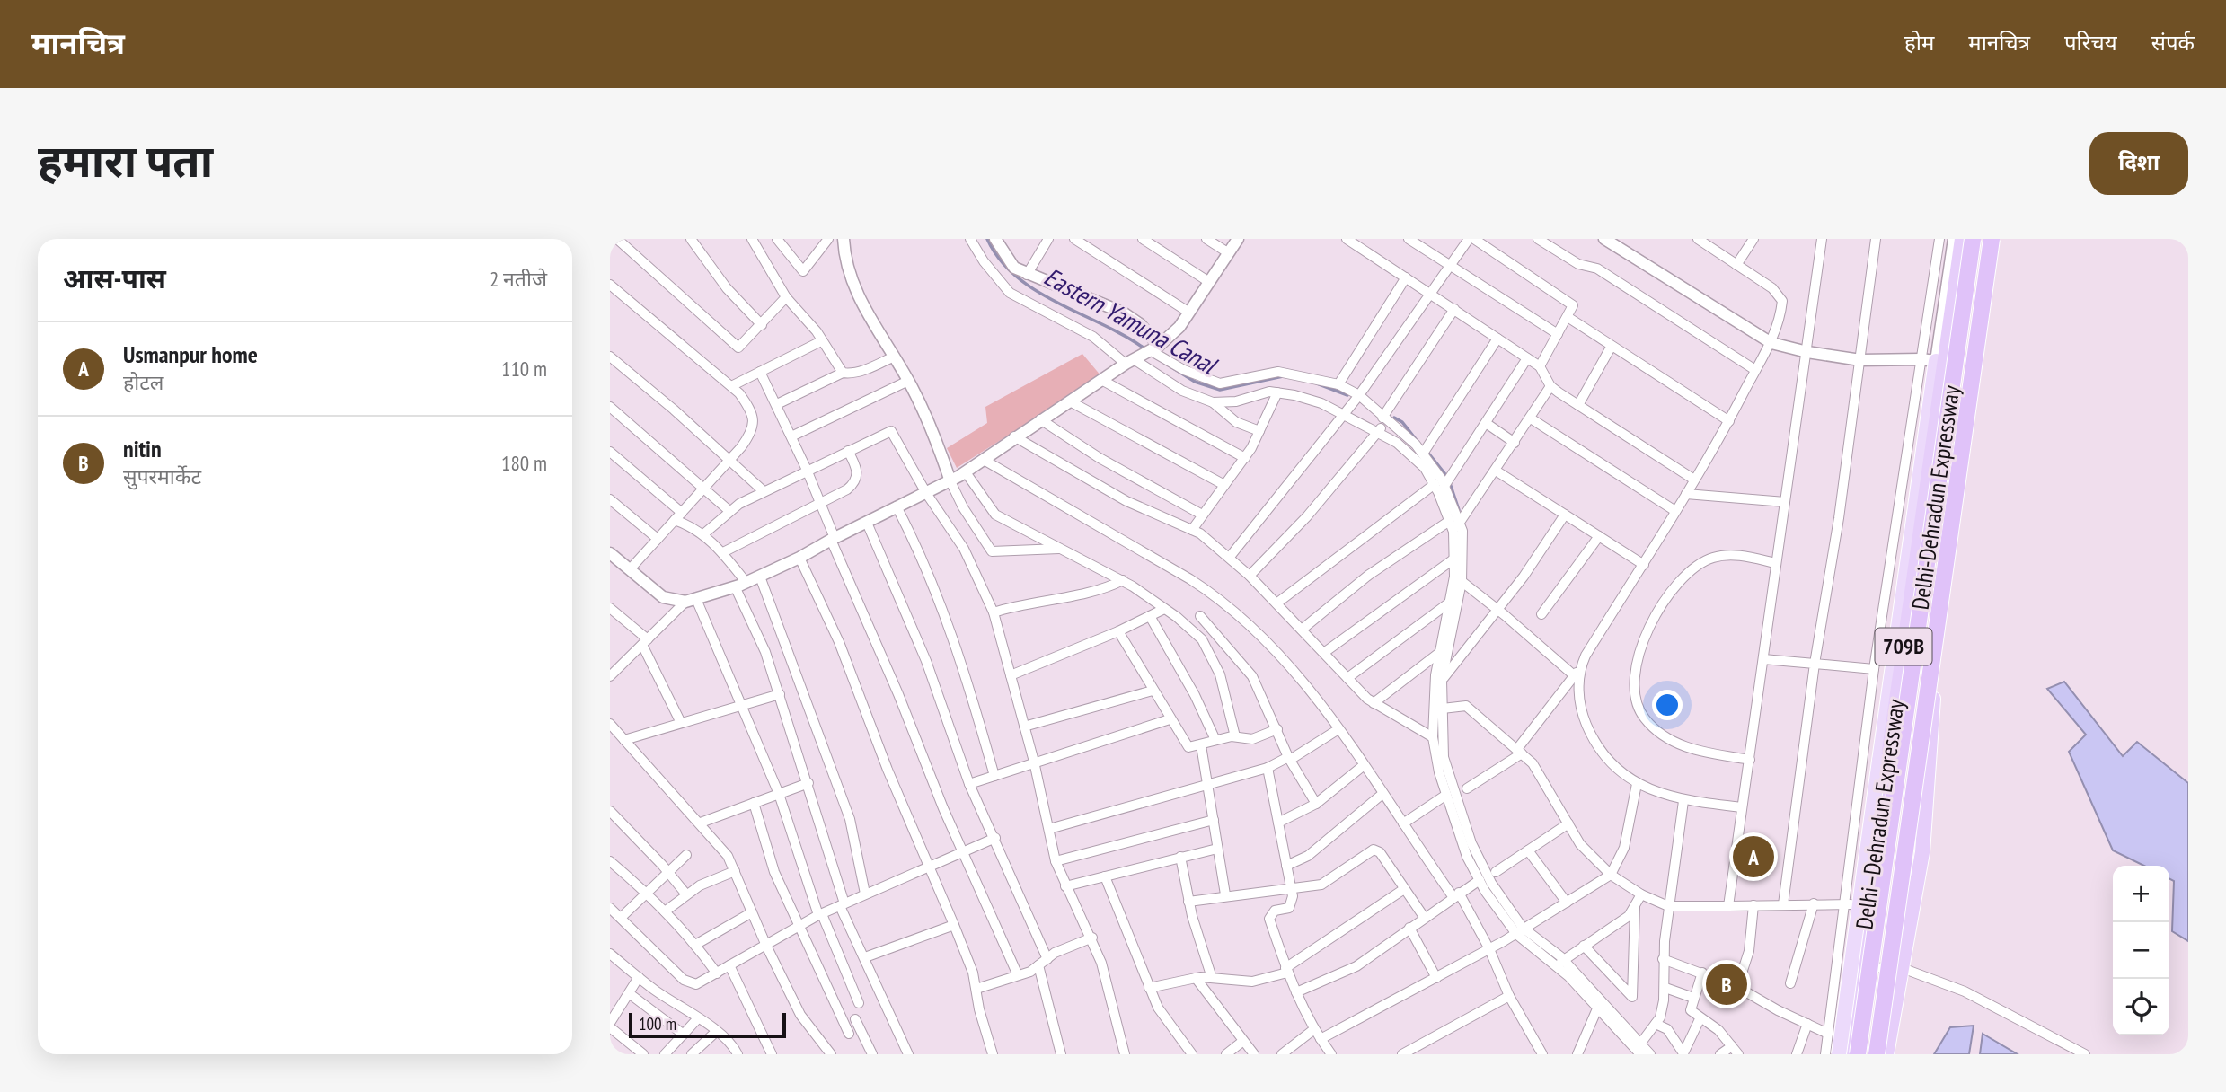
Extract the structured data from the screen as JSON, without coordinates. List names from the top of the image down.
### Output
{
  "streets": {
    "highway": ["Delhi-Dehradun Expressway", "709B", "Delhi–Dehradun Expressway"]
  },
  "water": ["Eastern Yamuna Canal"],
  "scale_bar": "100 m",
  "page": {
    "header": "मानचित्र",
    "nav": [
      "होम",
      "मानचित्र",
      "परिचय",
      "संपर्क"
    ],
    "title": "हमारा पता",
    "buttons": "दिशा",
    "heading": ["आस-पास", "2 नतीजे"],
    "list": [
      {
        "mark": "A",
        "name": "Usmanpur home",
        "note": "होटल",
        "value": "110 m"
      },
      {
        "mark": "B",
        "name": "nitin",
        "note": "सुपरमार्केट",
        "value": "180 m"
      }
    ],
    "pins": ["A", "B"],
    "map_buttons": ["+", "−"],
    "scale": "100 m"
  }
}
